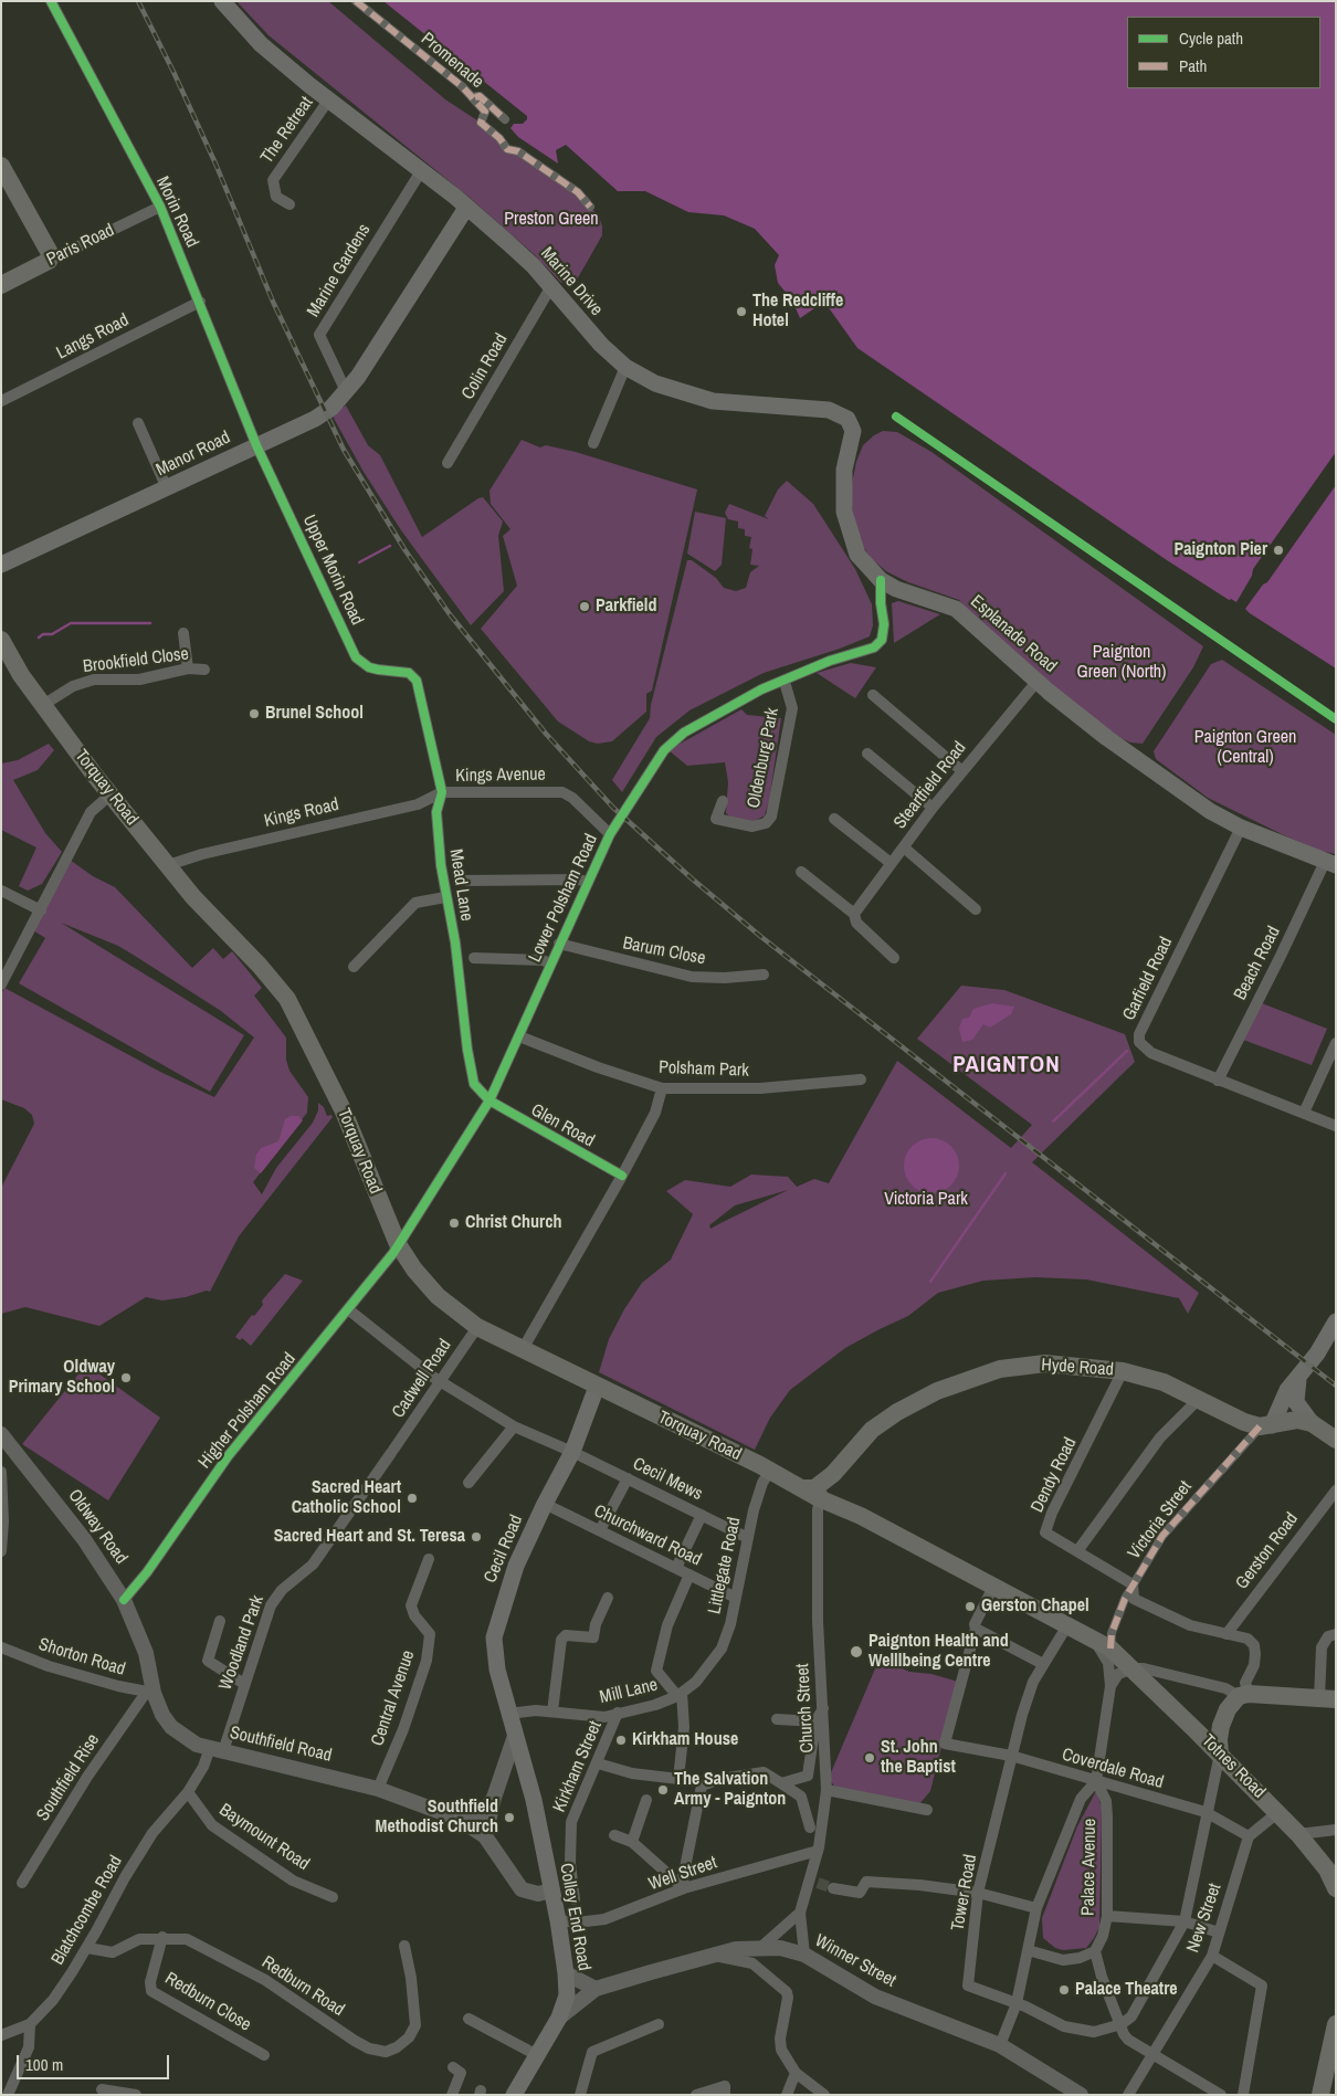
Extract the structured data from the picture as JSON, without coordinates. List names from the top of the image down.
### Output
{
  "streets": {
    "main road": [
      "Paris Road",
      "Marine Drive",
      "Manor Road",
      "Esplanade Road",
      "Torquay Road",
      "Hyde Road",
      "Cecil Road",
      "Totnes Road",
      "Colley End Road"
    ],
    "street": [
      "Promenade",
      "The Retreat",
      "Morin Road",
      "Marine Gardens",
      "Langs Road",
      "Colin Road",
      "Upper Morin Road",
      "Brookfield Close",
      "Oldenburg Park",
      "Kings Avenue",
      "Steartfield Road",
      "Kings Road",
      "Mead Lane",
      "Lower Polsham Road",
      "Barum Close",
      "Beach Road",
      "Garfield Road",
      "Polsham Park",
      "Glen Road",
      "Cadwell Road",
      "Higher Polsham Road",
      "Dendy Road",
      "Cecil Mews",
      "Victoria Street",
      "Oldway Road",
      "Churchward Road",
      "Gerston Road",
      "Littlegate Road",
      "Woodland Park",
      "Shorton Road",
      "Mill Lane",
      "Central Avenue",
      "Church Street",
      "Southfield Road",
      "Kirkham Street",
      "Coverdale Road",
      "Southfield Rise",
      "Baymount Road",
      "Palace Avenue",
      "Well Street",
      "Tower Road",
      "Blatchcombe Road",
      "New Street",
      "Winner Street",
      "Redburn Road",
      "Redburn Close"
    ]
  },
  "crossings": [
    ["The Retreat", "Marine Drive"],
    ["Morin Road", "Paris Road"],
    ["Morin Road", "Langs Road"],
    ["Morin Road", "Manor Road"],
    ["Morin Road", "Upper Morin Road"],
    ["Marine Gardens", "Marine Drive"],
    ["Marine Gardens", "Manor Road"],
    ["Marine Drive", "Colin Road"],
    ["Marine Drive", "Manor Road"],
    ["Marine Drive", "Esplanade Road"],
    ["Manor Road", "Upper Morin Road"],
    ["Upper Morin Road", "Mead Lane"],
    ["Esplanade Road", "Steartfield Road"],
    ["Esplanade Road", "Lower Polsham Road"],
    ["Esplanade Road", "Beach Road"],
    ["Esplanade Road", "Garfield Road"],
    ["Brookfield Close", "Torquay Road"],
    ["Oldenburg Park", "Lower Polsham Road"],
    ["Kings Avenue", "Kings Road"],
    ["Kings Avenue", "Mead Lane"],
    ["Kings Avenue", "Lower Polsham Road"],
    ["Torquay Road", "Kings Road"],
    ["Torquay Road", "Lower Polsham Road"],
    ["Torquay Road", "Hyde Road"],
    ["Torquay Road", "Cadwell Road"],
    ["Torquay Road", "Higher Polsham Road"],
    ["Torquay Road", "Victoria Street"],
    ["Torquay Road", "Cecil Road"],
    ["Torquay Road", "Littlegate Road"],
    ["Torquay Road", "Church Street"],
    ["Torquay Road", "Totnes Road"],
    ["Torquay Road", "Palace Avenue"],
    ["Torquay Road", "Tower Road"],
    ["Kings Road", "Mead Lane"],
    ["Mead Lane", "Lower Polsham Road"],
    ["Mead Lane", "Glen Road"],
    ["Lower Polsham Road", "Barum Close"],
    ["Lower Polsham Road", "Polsham Park"],
    ["Lower Polsham Road", "Glen Road"],
    ["Lower Polsham Road", "Higher Polsham Road"],
    ["Beach Road", "Garfield Road"],
    ["Hyde Road", "Dendy Road"],
    ["Hyde Road", "Victoria Street"],
    ["Hyde Road", "Church Street"],
    ["Cadwell Road", "Cecil Mews"],
    ["Cadwell Road", "Woodland Park"],
    ["Higher Polsham Road", "Cecil Mews"],
    ["Higher Polsham Road", "Oldway Road"],
    ["Dendy Road", "Victoria Street"],
    ["Cecil Mews", "Cecil Road"],
    ["Cecil Mews", "Littlegate Road"],
    ["Victoria Street", "Totnes Road"],
    ["Oldway Road", "Southfield Road"],
    ["Churchward Road", "Cecil Road"],
    ["Churchward Road", "Littlegate Road"],
    ["Cecil Road", "Mill Lane"],
    ["Cecil Road", "Colley End Road"],
    ["Littlegate Road", "Mill Lane"],
    ["Woodland Park", "Southfield Road"],
    ["Woodland Park", "Blatchcombe Road"],
    ["Shorton Road", "Southfield Road"],
    ["Shorton Road", "Southfield Rise"],
    ["Mill Lane", "Kirkham Street"],
    ["Central Avenue", "Southfield Road"],
    ["Church Street", "Well Street"],
    ["Church Street", "Winner Street"],
    ["Southfield Road", "Kirkham Street"],
    ["Southfield Road", "Southfield Rise"],
    ["Southfield Road", "Blatchcombe Road"],
    ["Southfield Road", "Colley End Road"],
    ["Kirkham Street", "Colley End Road"],
    ["Coverdale Road", "Palace Avenue"],
    ["Coverdale Road", "Tower Road"],
    ["Coverdale Road", "New Street"],
    ["Baymount Road", "Blatchcombe Road"],
    ["Palace Avenue", "Tower Road"],
    ["Palace Avenue", "Winner Street"],
    ["Well Street", "Colley End Road"],
    ["Blatchcombe Road", "Redburn Road"],
    ["Colley End Road", "Winner Street"],
    ["Redburn Road", "Redburn Close"]
  ],
  "districts": ["PAIGNTON"],
  "parks": [
    "Preston Green",
    "Paignton Green (North)",
    "Paignton Green (Central)",
    "Victoria Park"
  ],
  "places": [
    "The Redcliffe Hotel",
    "Paignton Pier",
    "Parkfield",
    "Brunel School",
    "Christ Church",
    "Oldway Primary School",
    "Sacred Heart Catholic School",
    "Sacred Heart and St. Teresa",
    "Gerston Chapel",
    "Paignton Health and Welllbeing Centre",
    "Kirkham House",
    "St. John the Baptist",
    "The Salvation Army - Paignton",
    "Southfield Methodist Church",
    "Palace Theatre"
  ],
  "legend": ["Cycle path", "Path"],
  "scale_bar": "100 m"
}
